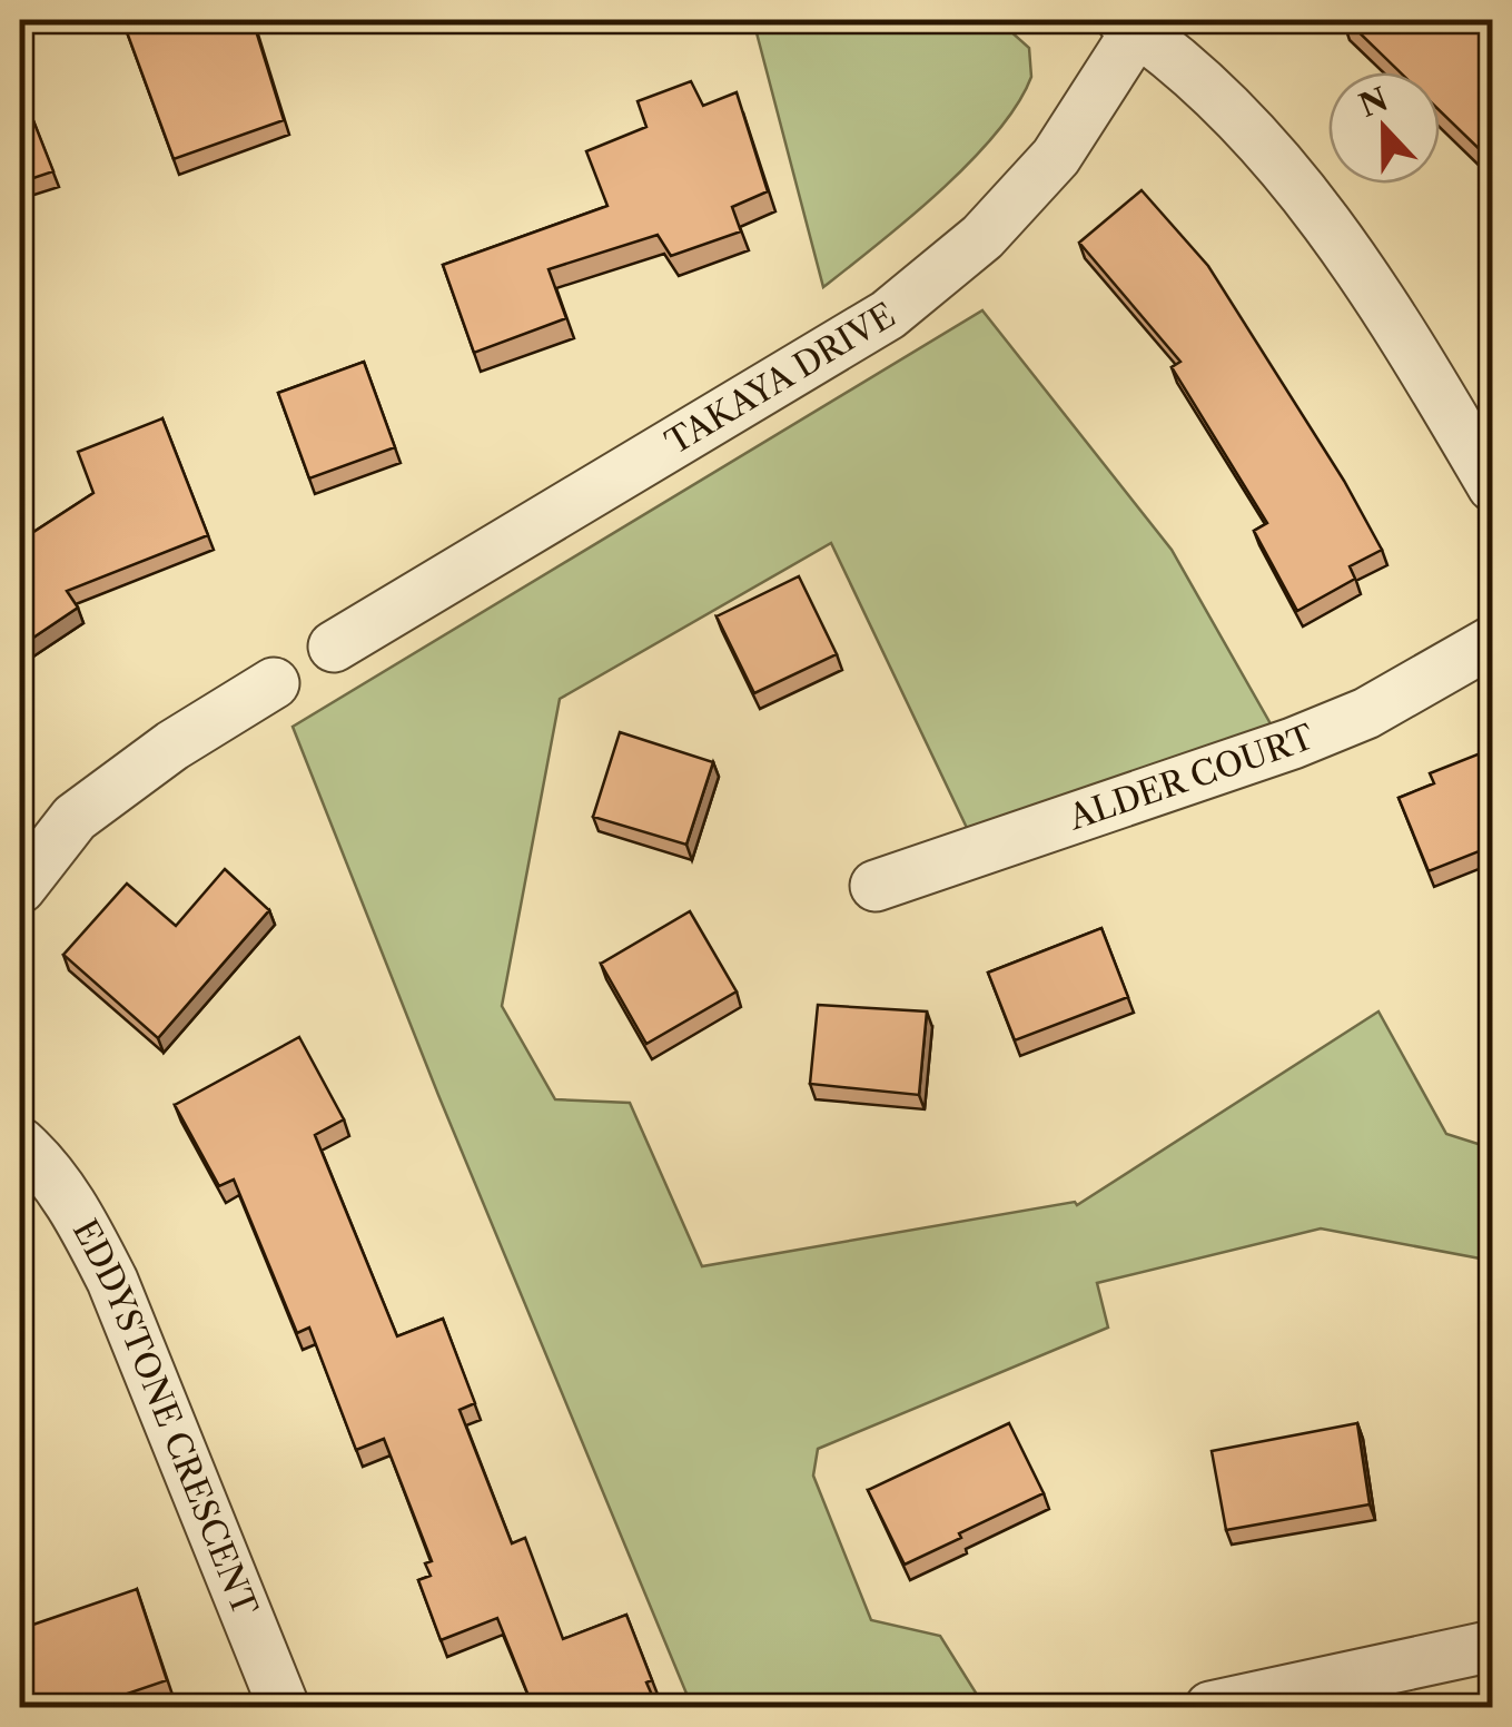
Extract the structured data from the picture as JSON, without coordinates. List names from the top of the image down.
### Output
{
  "streets": {
    "street": ["TAKAYA DRIVE", "ALDER COURT", "EDDYSTONE CRESCENT"]
  },
  "north": "top"
}
